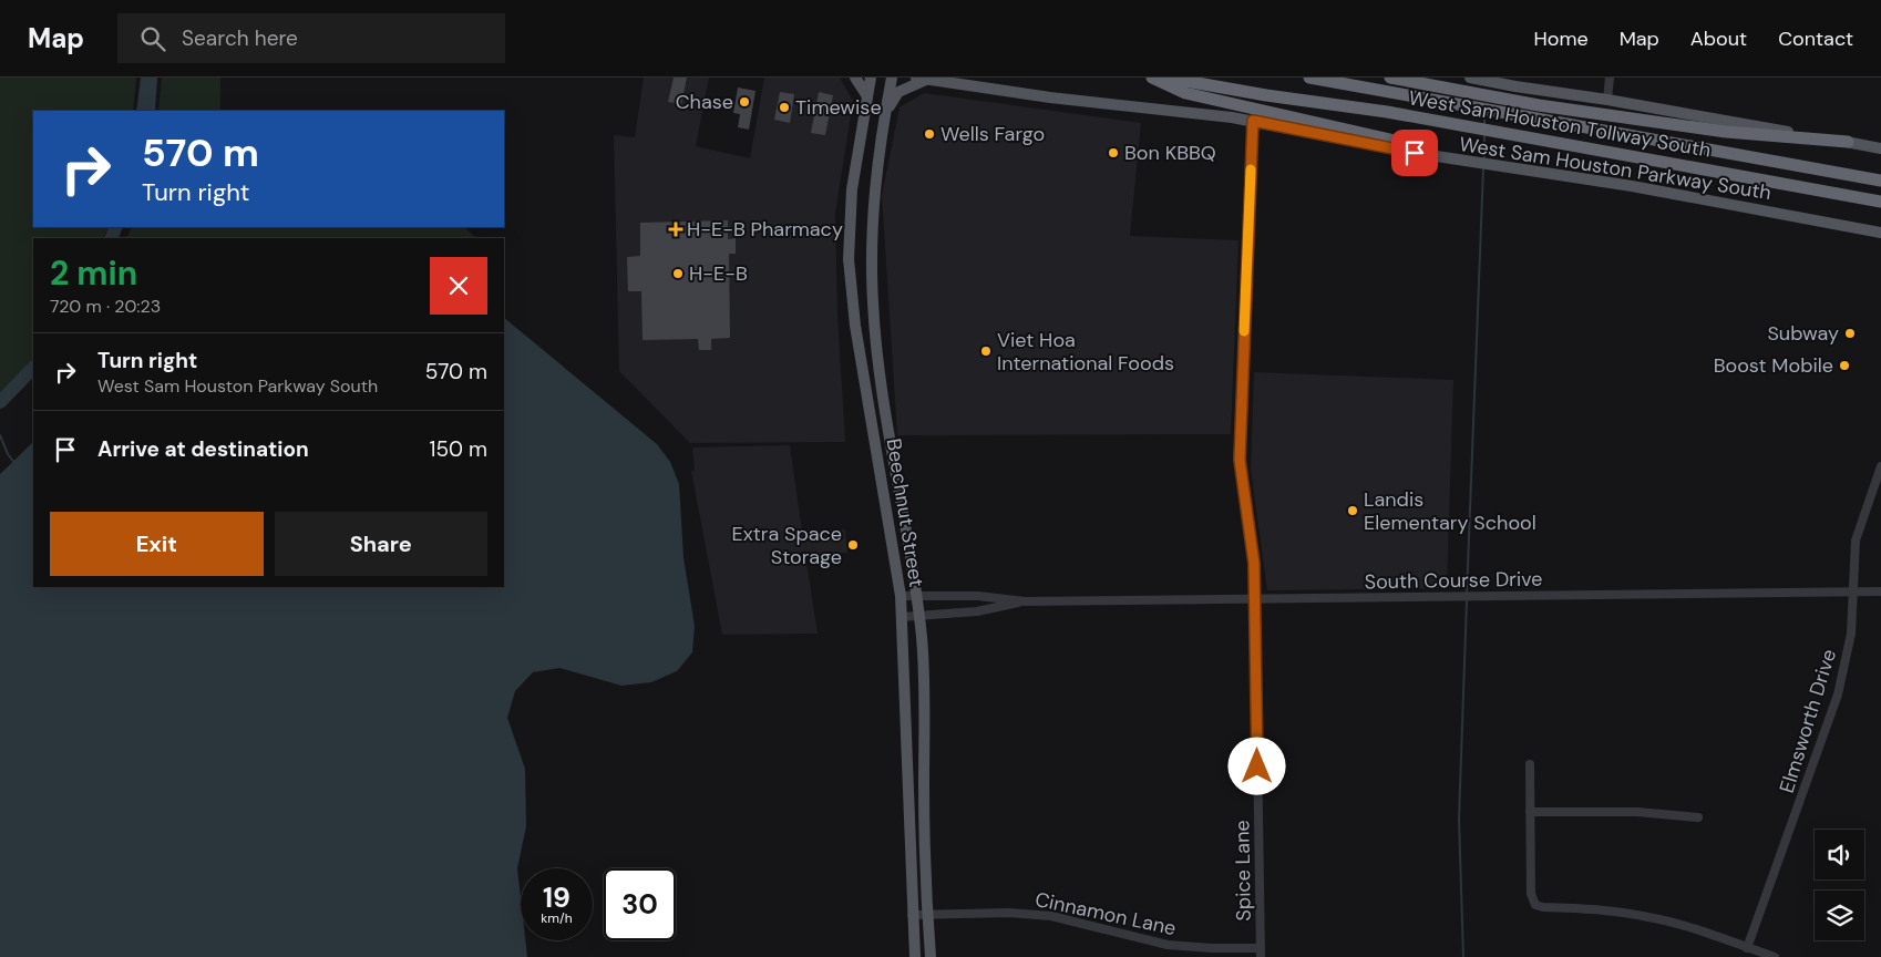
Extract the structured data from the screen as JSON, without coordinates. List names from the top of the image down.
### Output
{
  "streets": {
    "highway": ["West Sam Houston Tollway South"],
    "main road": ["West Sam Houston Parkway South", "Beechnut Street"],
    "street": [
      "South Course Drive",
      "Elmsworth Drive",
      "Spice Lane",
      "Cinnamon Lane"
    ]
  },
  "crossings": [
    ["West Sam Houston Parkway South", "Spice Lane"],
    ["Beechnut Street", "South Course Drive"],
    ["Beechnut Street", "Cinnamon Lane"],
    ["South Course Drive", "Elmsworth Drive"],
    ["South Course Drive", "Spice Lane"],
    ["Spice Lane", "Cinnamon Lane"]
  ],
  "places": {
    "other": [
      "Chase",
      "Timewise",
      "Wells Fargo",
      "Bon KBBQ",
      "H-E-B",
      "Subway",
      "Viet Hoa International Foods",
      "Boost Mobile",
      "Landis Elementary School",
      "Extra Space Storage"
    ],
    "health": ["H-E-B Pharmacy"]
  },
  "page": {
    "header": "Map",
    "search": "Search here",
    "nav": [
      "Home",
      "Map",
      "About",
      "Contact"
    ],
    "turn": ["570 m", "Turn right"],
    "heading": ["2 min", "720 m · 20:23"],
    "list": [
      {
        "name": "Turn right",
        "note": "West Sam Houston Parkway South",
        "value": "570 m"
      },
      {
        "name": "Arrive at destination",
        "value": "150 m"
      }
    ],
    "buttons": ["Exit", "Share"],
    "speed": "19 km/h",
    "limit": "30"
  }
}
